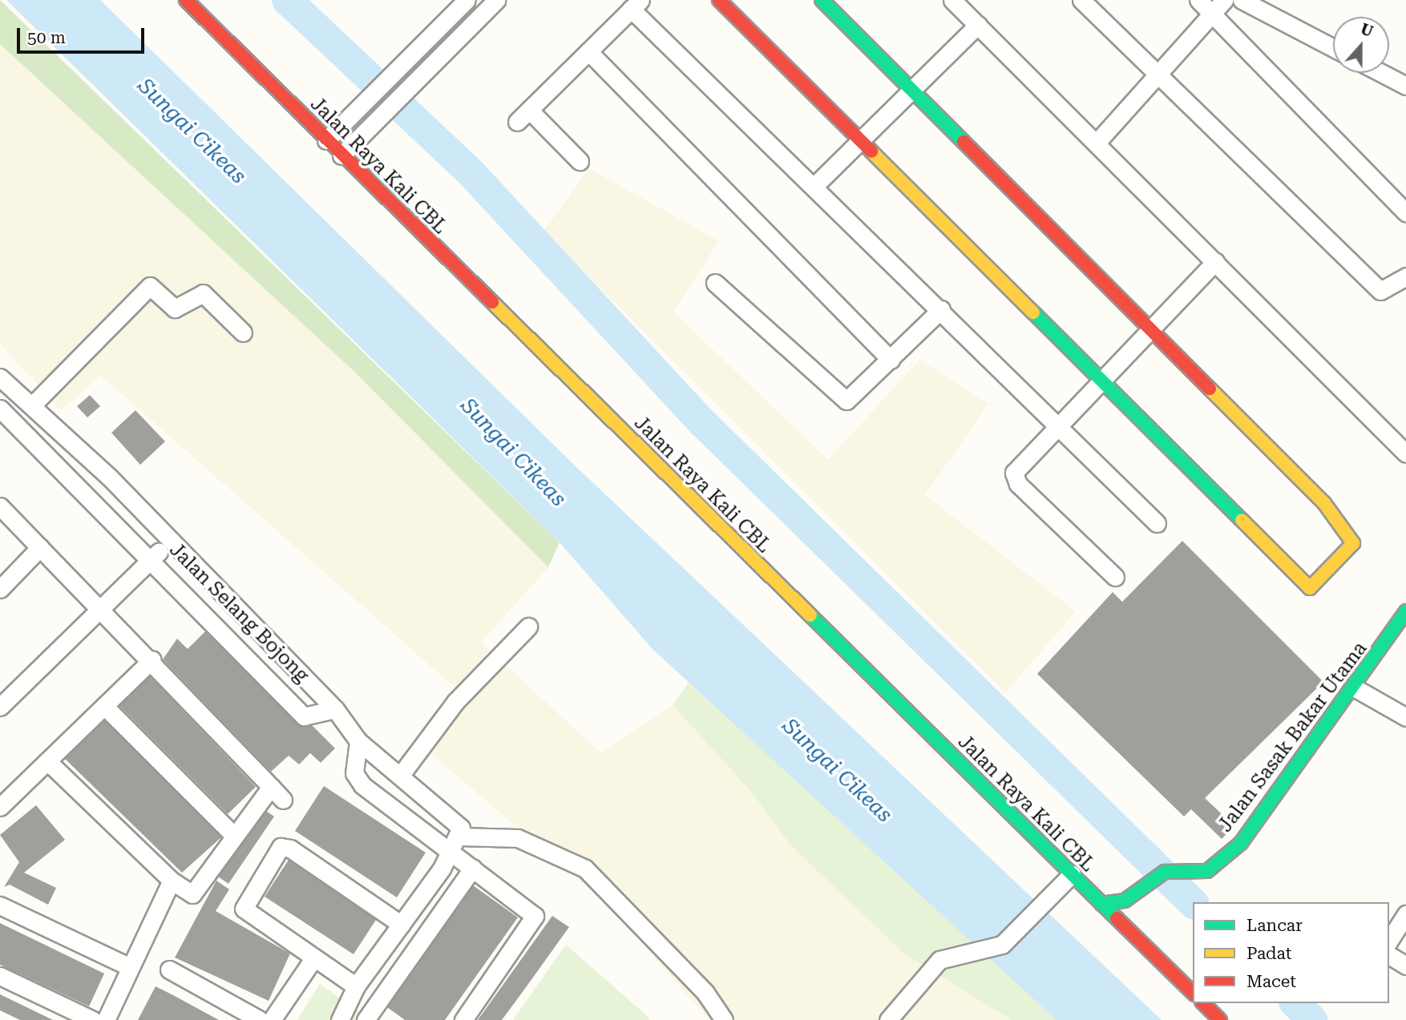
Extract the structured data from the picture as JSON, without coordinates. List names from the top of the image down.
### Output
{
  "streets": {
    "main road": ["Jalan Raya Kali CBL", "Jalan Sasak Bakar Utama"],
    "street": ["Jalan Selang Bojong"]
  },
  "crossings": [
    ["Jalan Raya Kali CBL", "Jalan Sasak Bakar Utama"]
  ],
  "water": ["Sungai Cikeas"],
  "legend": ["Lancar", "Padat", "Macet"],
  "scale_bar": "50 m",
  "north": "top"
}
